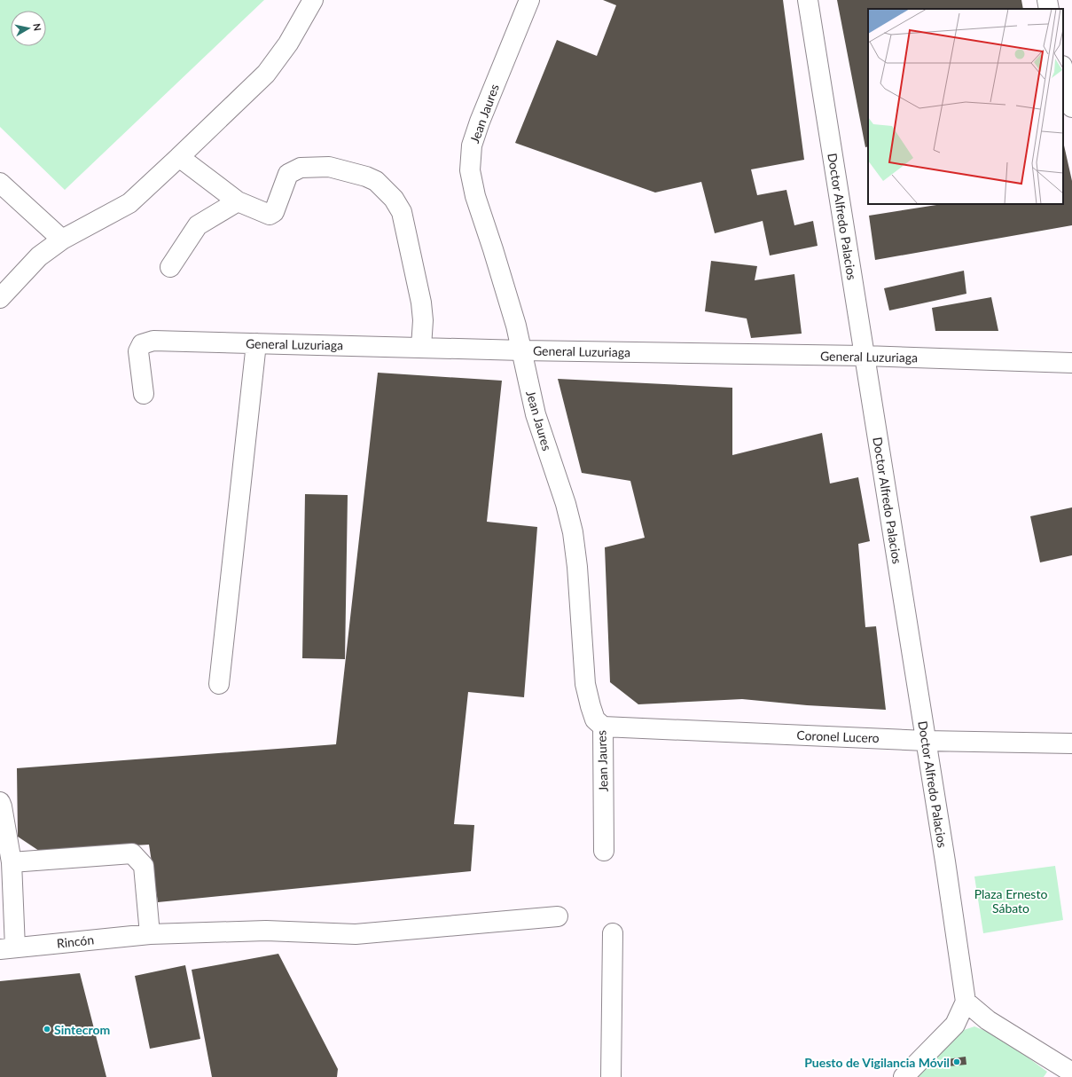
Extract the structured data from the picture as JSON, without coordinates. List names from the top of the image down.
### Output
{
  "streets": {
    "street": [
      "Jean Jaures",
      "Doctor Alfredo Palacios",
      "General Luzuriaga",
      "Coronel Lucero",
      "Rincón"
    ]
  },
  "crossings": [
    ["Jean Jaures", "General Luzuriaga"],
    ["Jean Jaures", "Coronel Lucero"],
    ["Doctor Alfredo Palacios", "General Luzuriaga"],
    ["Doctor Alfredo Palacios", "Coronel Lucero"]
  ],
  "parks": ["Plaza Ernesto Sábato"],
  "places": ["Sintecrom", "Puesto de Vigilancia Móvil"],
  "north": "right"
}
